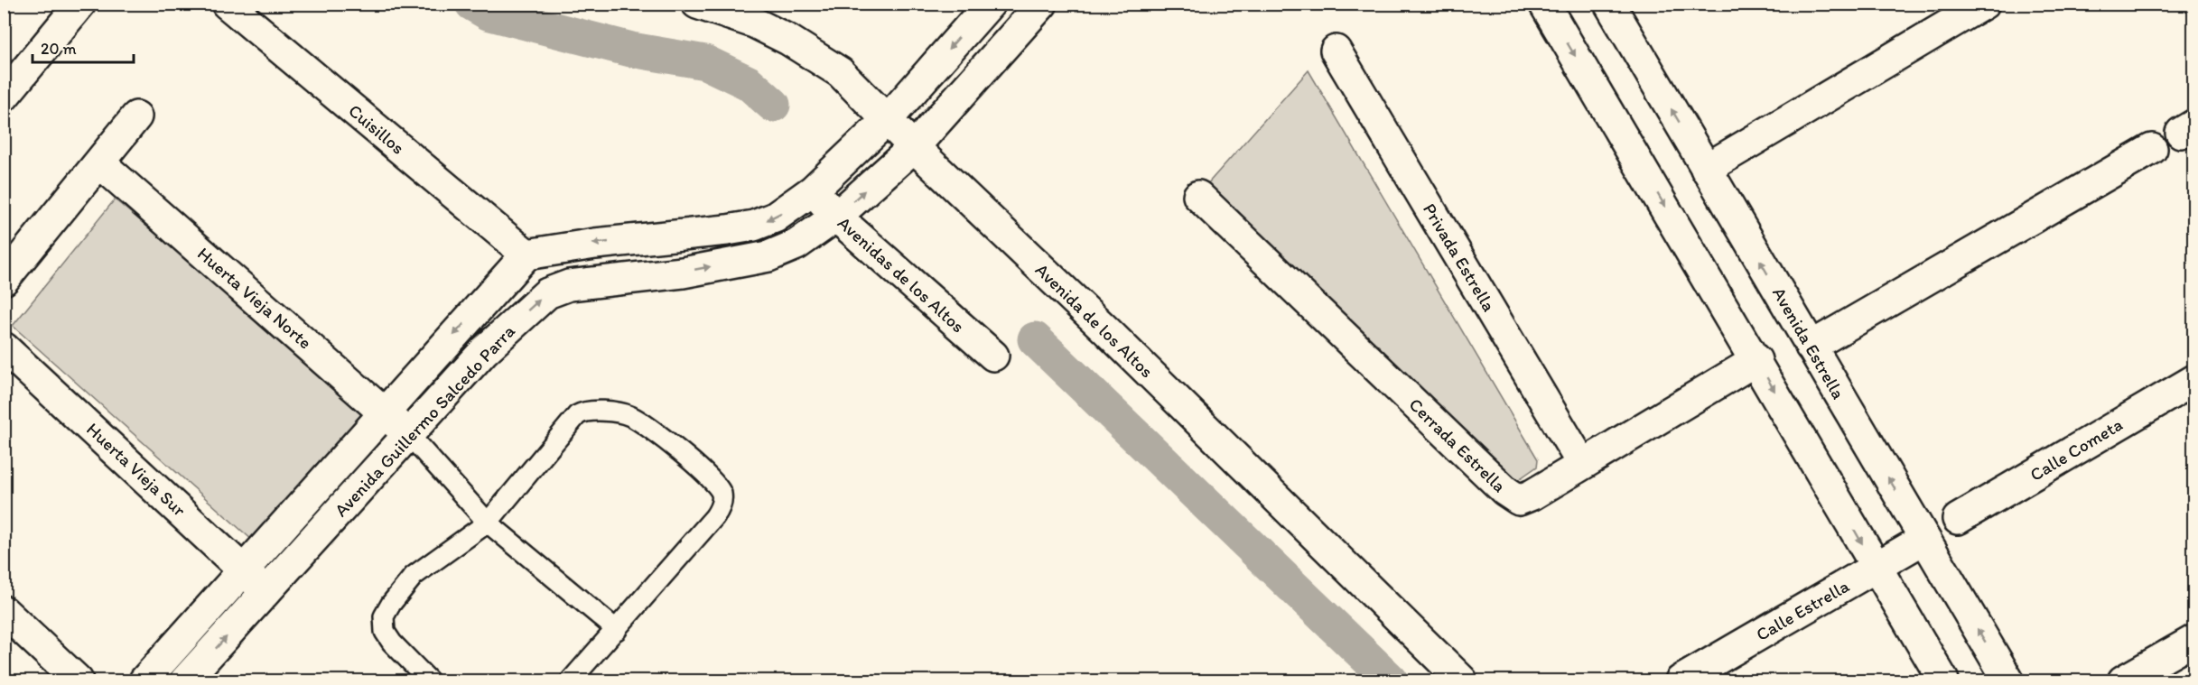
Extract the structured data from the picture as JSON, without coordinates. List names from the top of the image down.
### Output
{
  "streets": {
    "street": [
      "Cuisillos",
      "Privada Estrella",
      "Avenidas de los Altos",
      "Huerta Vieja Norte",
      "Avenida de los Altos",
      "Avenida Estrella",
      "Avenida Guillermo Salcedo Parra",
      "Cerrada Estrella",
      "Calle Cometa",
      "Huerta Vieja Sur",
      "Calle Estrella"
    ]
  },
  "crossings": [
    ["Cuisillos", "Avenida Guillermo Salcedo Parra"],
    ["Privada Estrella", "Cerrada Estrella"],
    ["Avenidas de los Altos", "Avenida Guillermo Salcedo Parra"],
    ["Huerta Vieja Norte", "Avenida Guillermo Salcedo Parra"],
    ["Avenida de los Altos", "Avenida Guillermo Salcedo Parra"],
    ["Avenida Estrella", "Calle Estrella"],
    ["Avenida Guillermo Salcedo Parra", "Huerta Vieja Sur"]
  ],
  "scale_bar": "20 m"
}
